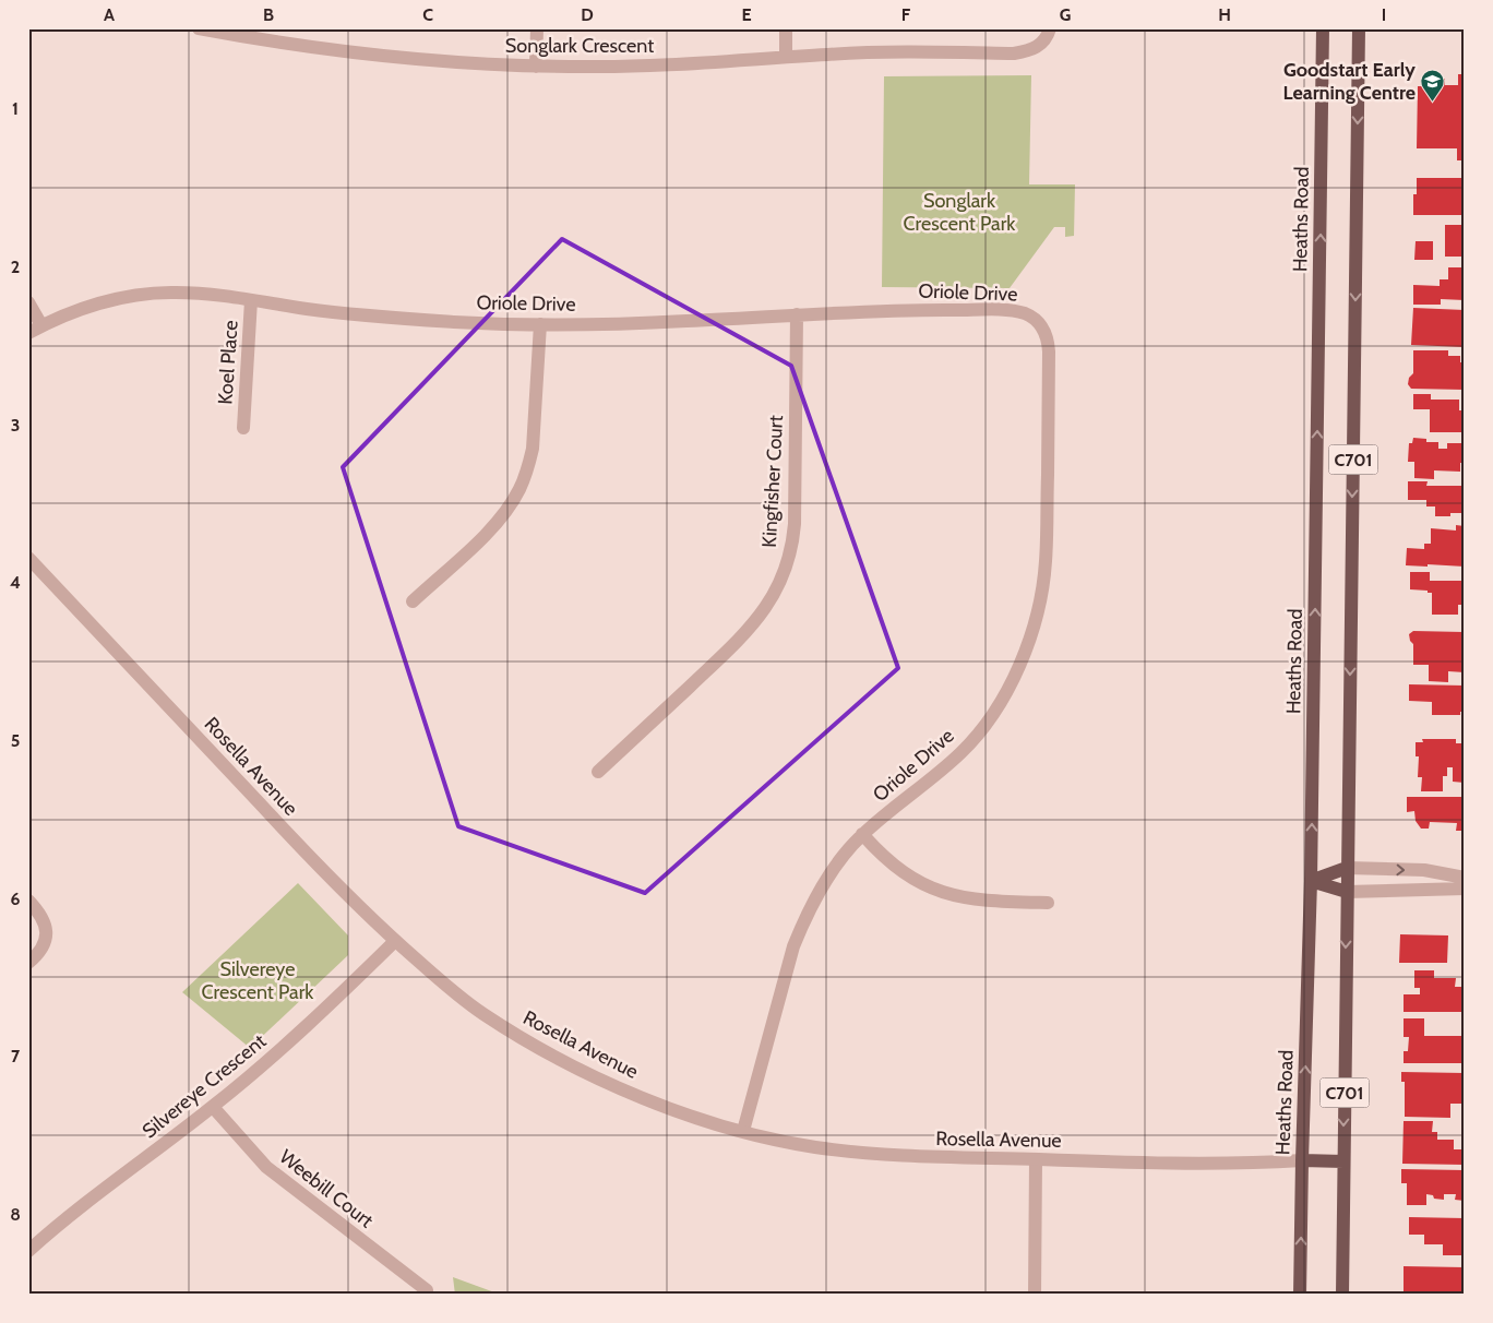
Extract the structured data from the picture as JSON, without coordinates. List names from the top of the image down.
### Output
{
  "streets": {
    "main road": ["Heaths Road", "C701"],
    "street": [
      "Songlark Crescent",
      "Oriole Drive",
      "Koel Place",
      "Kingfisher Court",
      "Rosella Avenue",
      "Silvereye Crescent",
      "Weebill Court"
    ]
  },
  "crossings": [
    ["Heaths Road", "Rosella Avenue"],
    ["Oriole Drive", "Koel Place"],
    ["Oriole Drive", "Kingfisher Court"],
    ["Oriole Drive", "Rosella Avenue"],
    ["Rosella Avenue", "Silvereye Crescent"],
    ["Silvereye Crescent", "Weebill Court"]
  ],
  "parks": ["Songlark Crescent Park", "Silvereye Crescent Park"],
  "places": {
    "school or university": ["Goodstart Early Learning Centre"]
  },
  "grid": {
    "columns": [
      "A",
      "B",
      "C",
      "D",
      "E",
      "F",
      "G",
      "H",
      "I"
    ],
    "rows": [
      "1",
      "2",
      "3",
      "4",
      "5",
      "6",
      "7",
      "8"
    ]
  }
}
